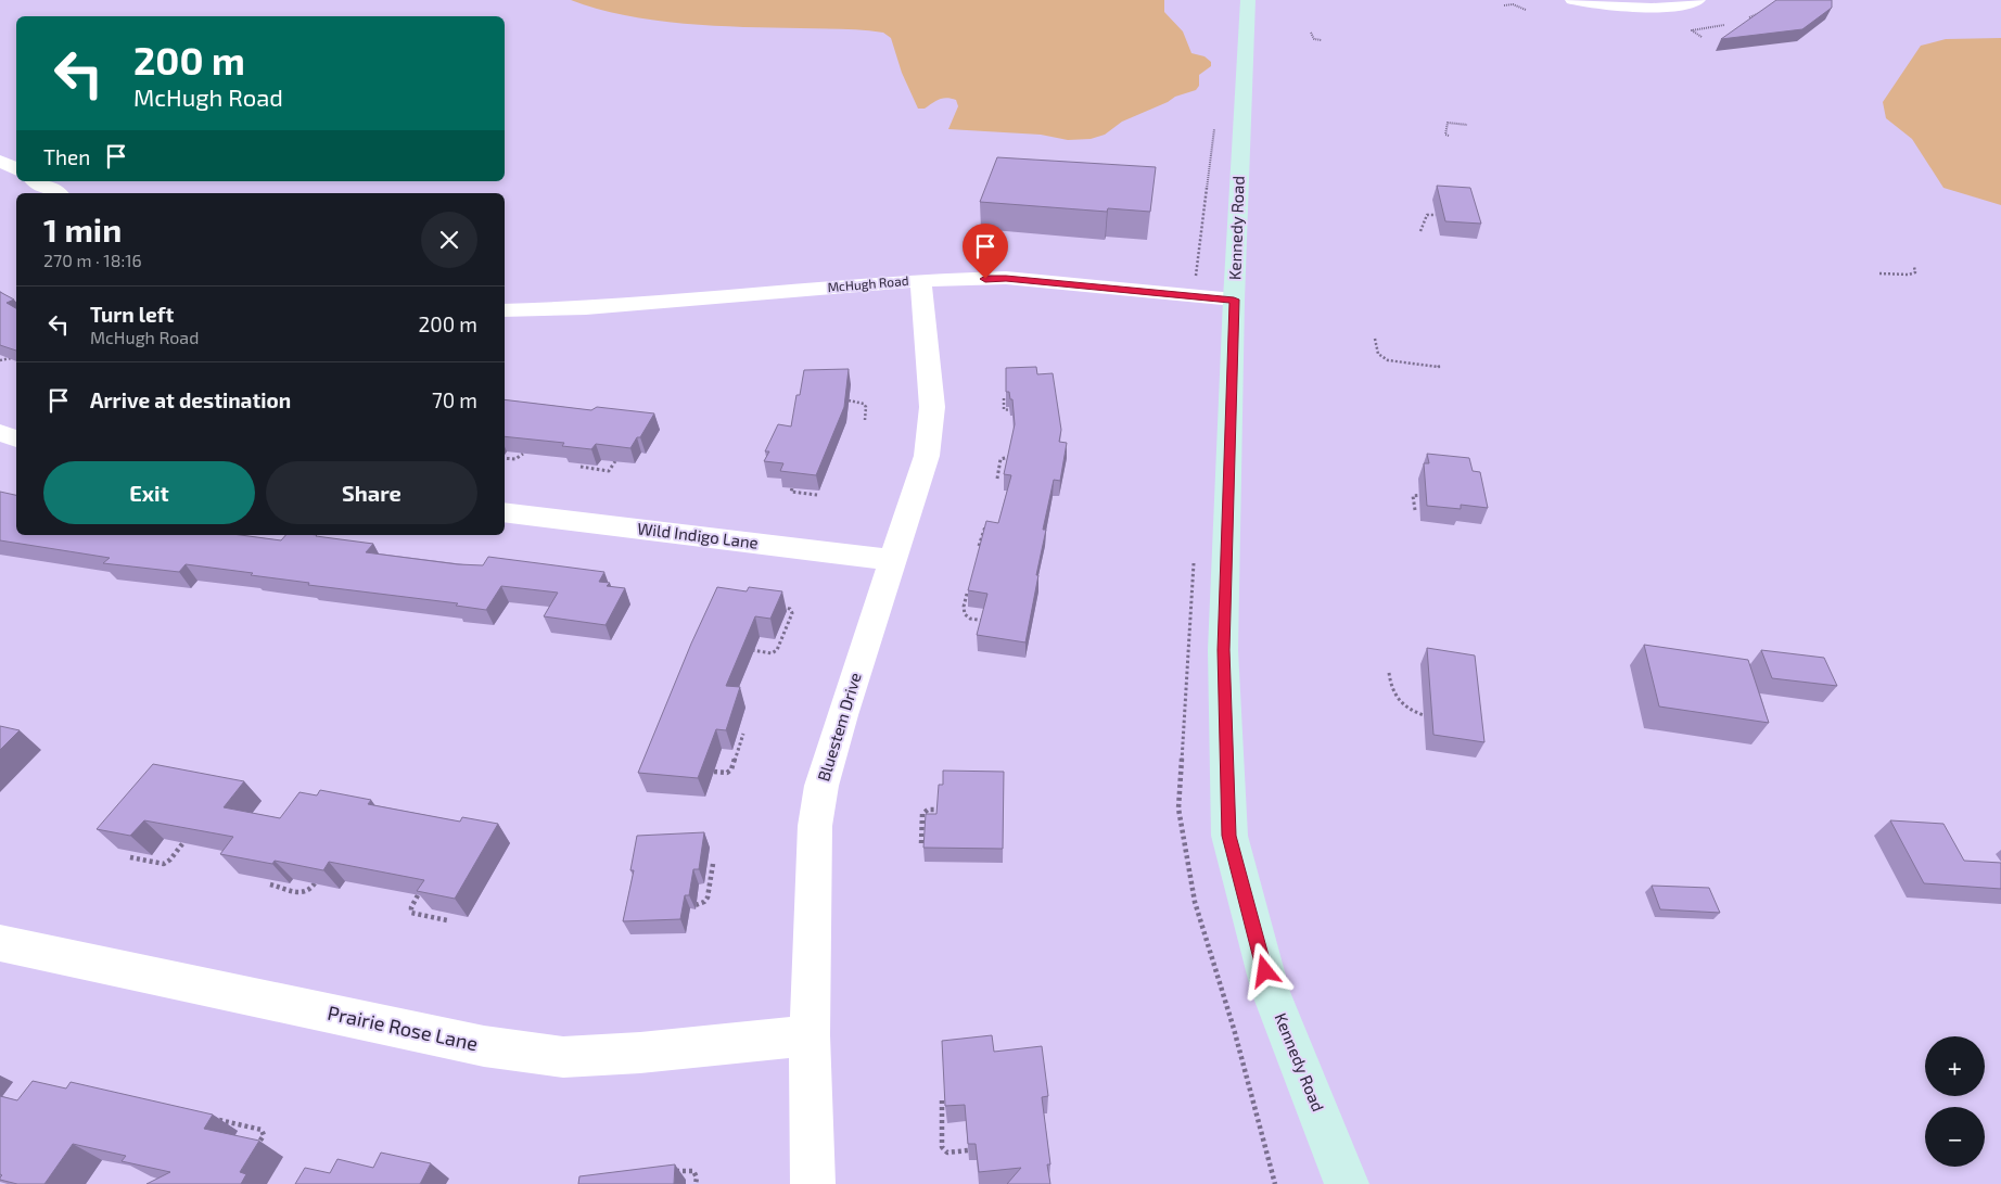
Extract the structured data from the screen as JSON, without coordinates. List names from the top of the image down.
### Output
{
  "streets": {
    "main road": ["Kennedy Road"],
    "street": [
      "McHugh Road",
      "Wild Indigo Lane",
      "Bluestem Drive",
      "Prairie Rose Lane"
    ]
  },
  "crossings": [
    ["Kennedy Road", "McHugh Road"],
    ["McHugh Road", "Bluestem Drive"],
    ["Wild Indigo Lane", "Bluestem Drive"],
    ["Bluestem Drive", "Prairie Rose Lane"]
  ],
  "page": {
    "turn": ["200 m", "McHugh Road"],
    "then": "Then",
    "heading": ["1 min", "270 m · 18:16"],
    "list": [
      {
        "name": "Turn left",
        "note": "McHugh Road",
        "value": "200 m"
      },
      {
        "name": "Arrive at destination",
        "value": "70 m"
      }
    ],
    "buttons": ["Exit", "Share"],
    "map_buttons": ["+", "−"]
  }
}
